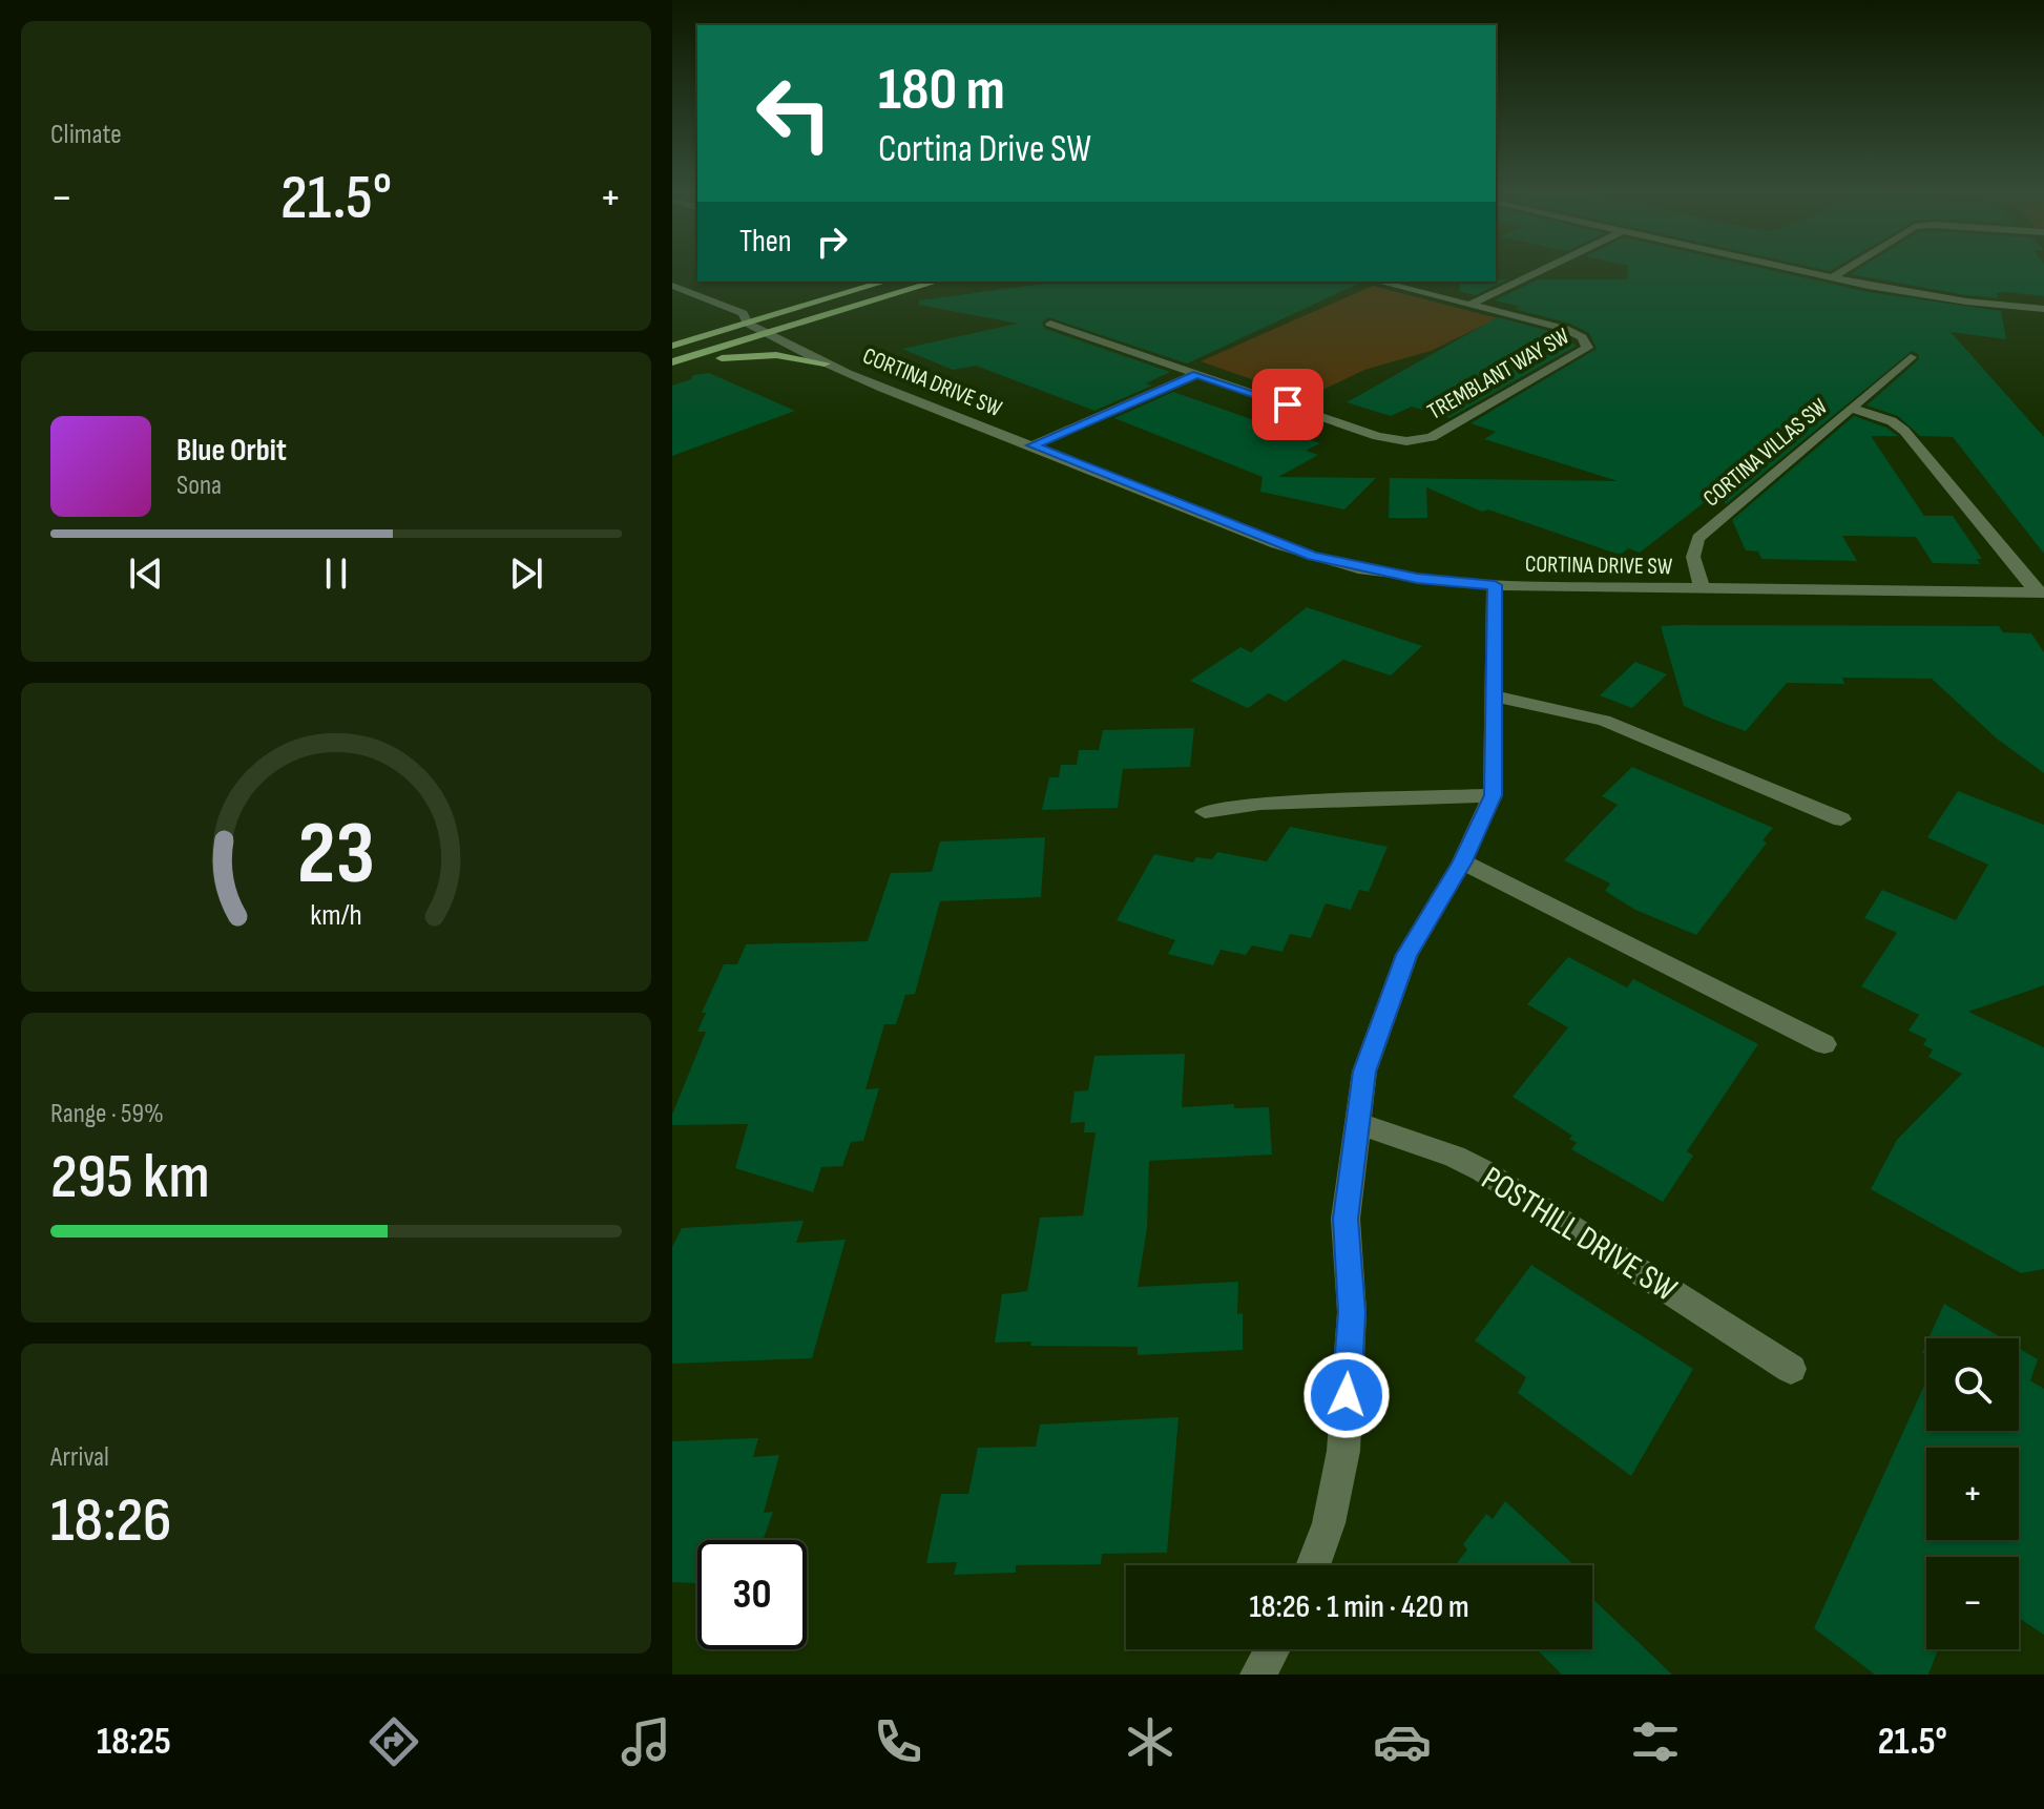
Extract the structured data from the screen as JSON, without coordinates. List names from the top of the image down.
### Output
{
  "streets": {
    "street": [
      "TREMBLANT WAY SW",
      "CORTINA DRIVE SW",
      "CORTINA VILLAS SW",
      "POSTHILL DRIVE SW"
    ]
  },
  "crossings": [
    ["CORTINA DRIVE SW", "CORTINA VILLAS SW"]
  ],
  "page": {
    "tile": [
      "Climate",
      ["Range · 59%", "295 km"],
      ["Arrival", "18:26"]
    ],
    "turn": ["180 m", "Cortina Drive SW"],
    "heat": ["−", "21.5°", "+"],
    "then": "Then",
    "song": ["Blue Orbit", "Sona"],
    "map_buttons": ["+", "−"],
    "limit": "30",
    "trip": "18:26 · 1 min · 420 m",
    "tabs": ["18:25", "21.5°"],
    "gauge": ["23", "km/h"]
  }
}
